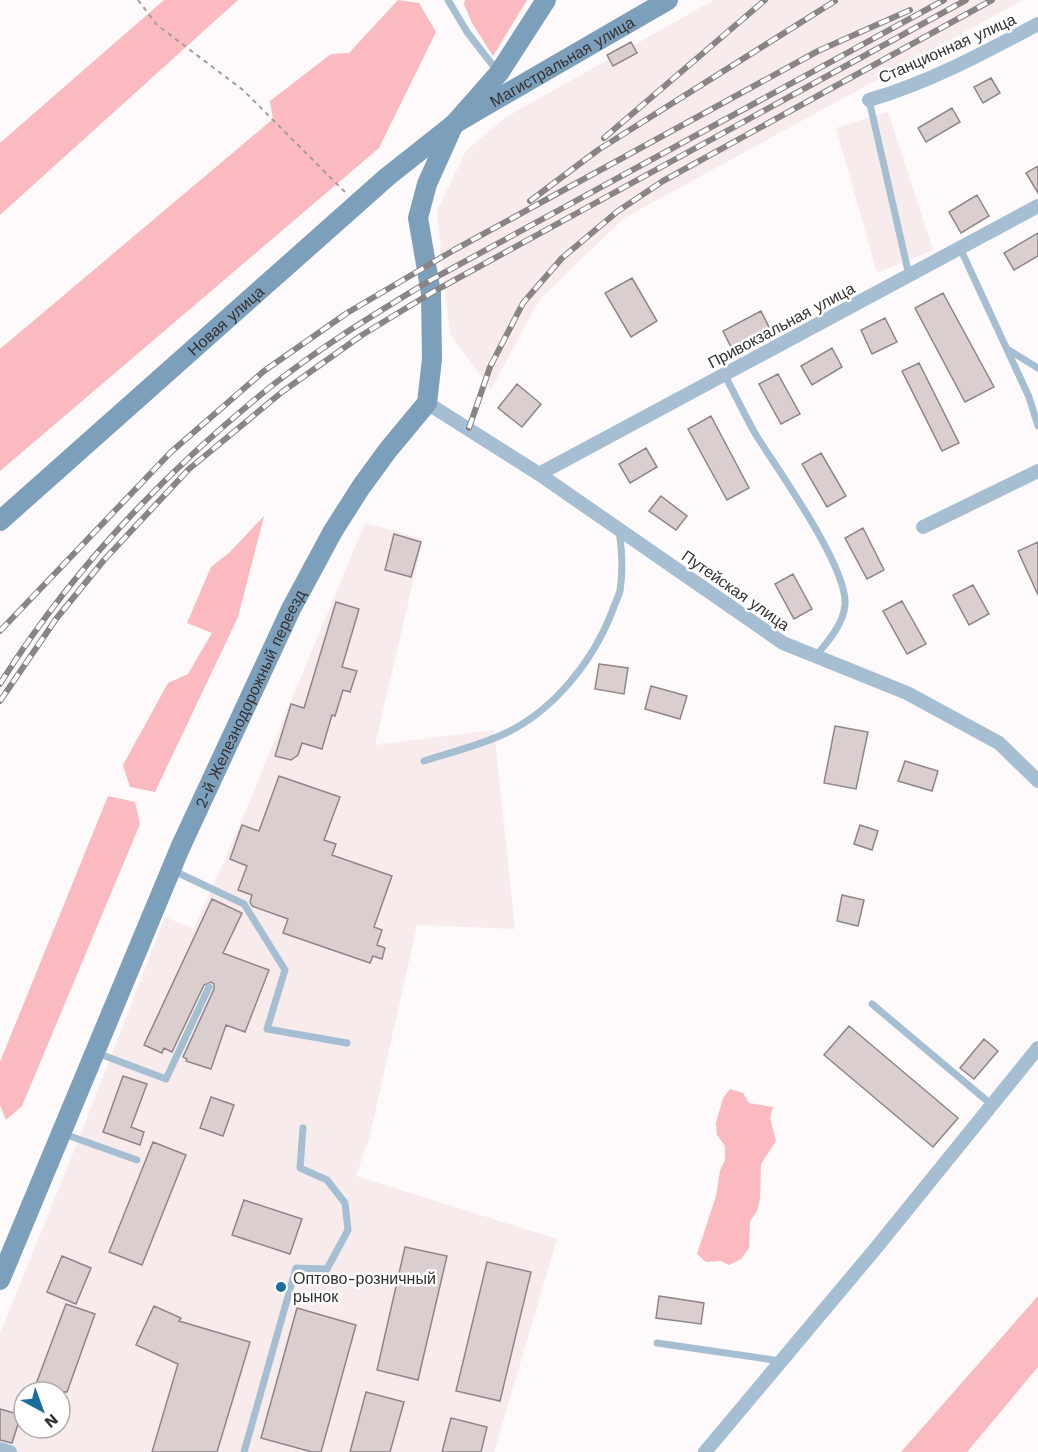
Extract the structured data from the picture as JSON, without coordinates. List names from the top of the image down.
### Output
{
  "streets": {
    "street": [
      "Станционная улица",
      "Магистральная улица",
      "Новая улица",
      "Привокзальная улица",
      "Путейская улица",
      "2-й Железнодорожный переезд"
    ]
  },
  "crossings": [
    ["Магистральная улица", "Новая улица"],
    ["Привокзальная улица", "Путейская улица"],
    ["Путейская улица", "2-й Железнодорожный переезд"]
  ],
  "places": ["Оптово-розничный рынок"],
  "north": "bottom right"
}
